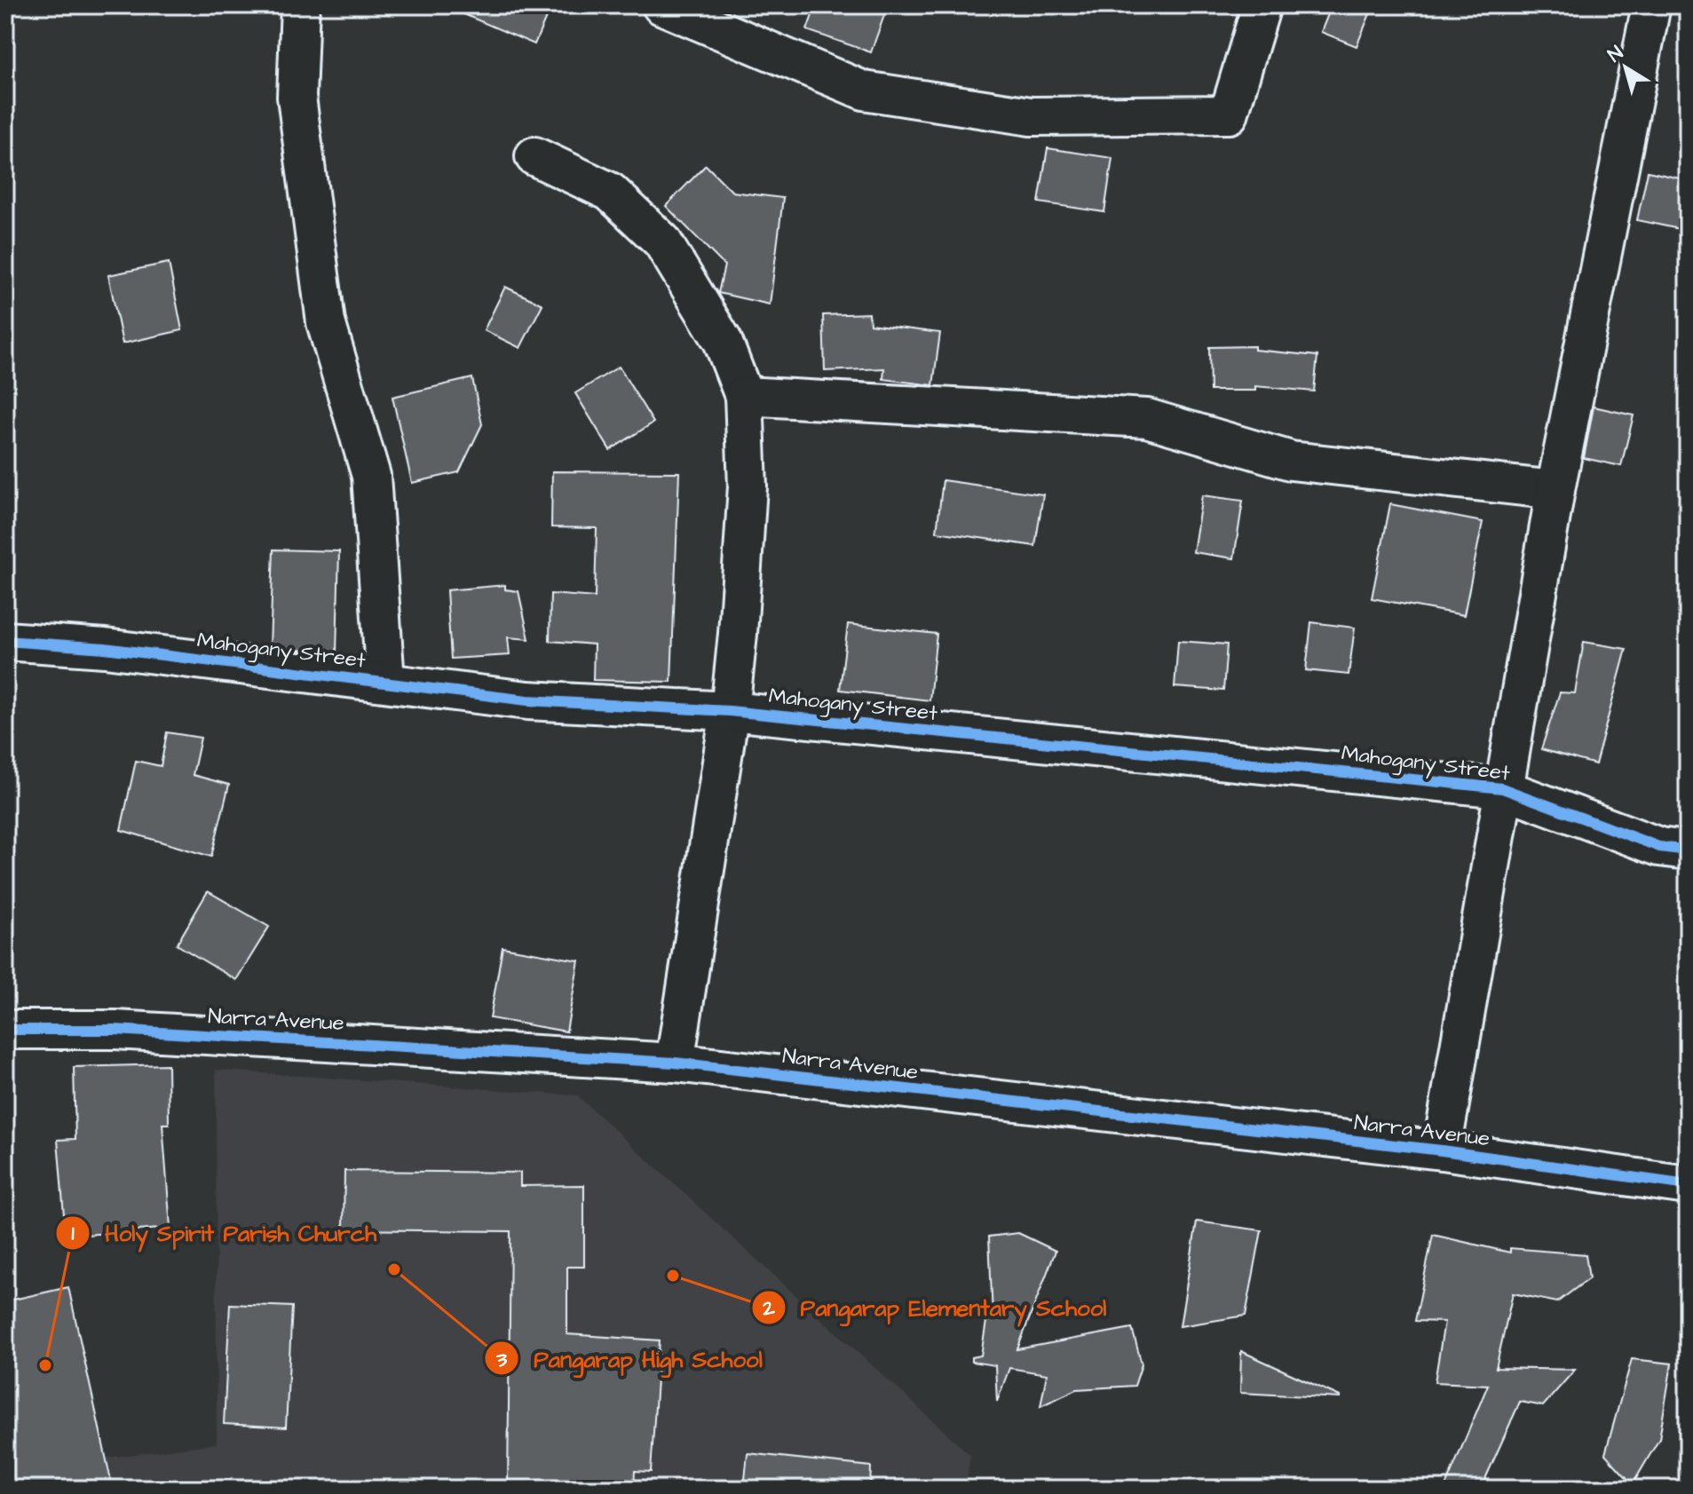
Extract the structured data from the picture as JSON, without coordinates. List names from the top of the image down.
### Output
{
  "streets": {
    "street": ["Mahogany Street", "Narra Avenue"]
  },
  "places": ["Pangarap High School", "Pangarap Elementary School", "Holy Spirit Parish Church"],
  "north": "top left"
}
